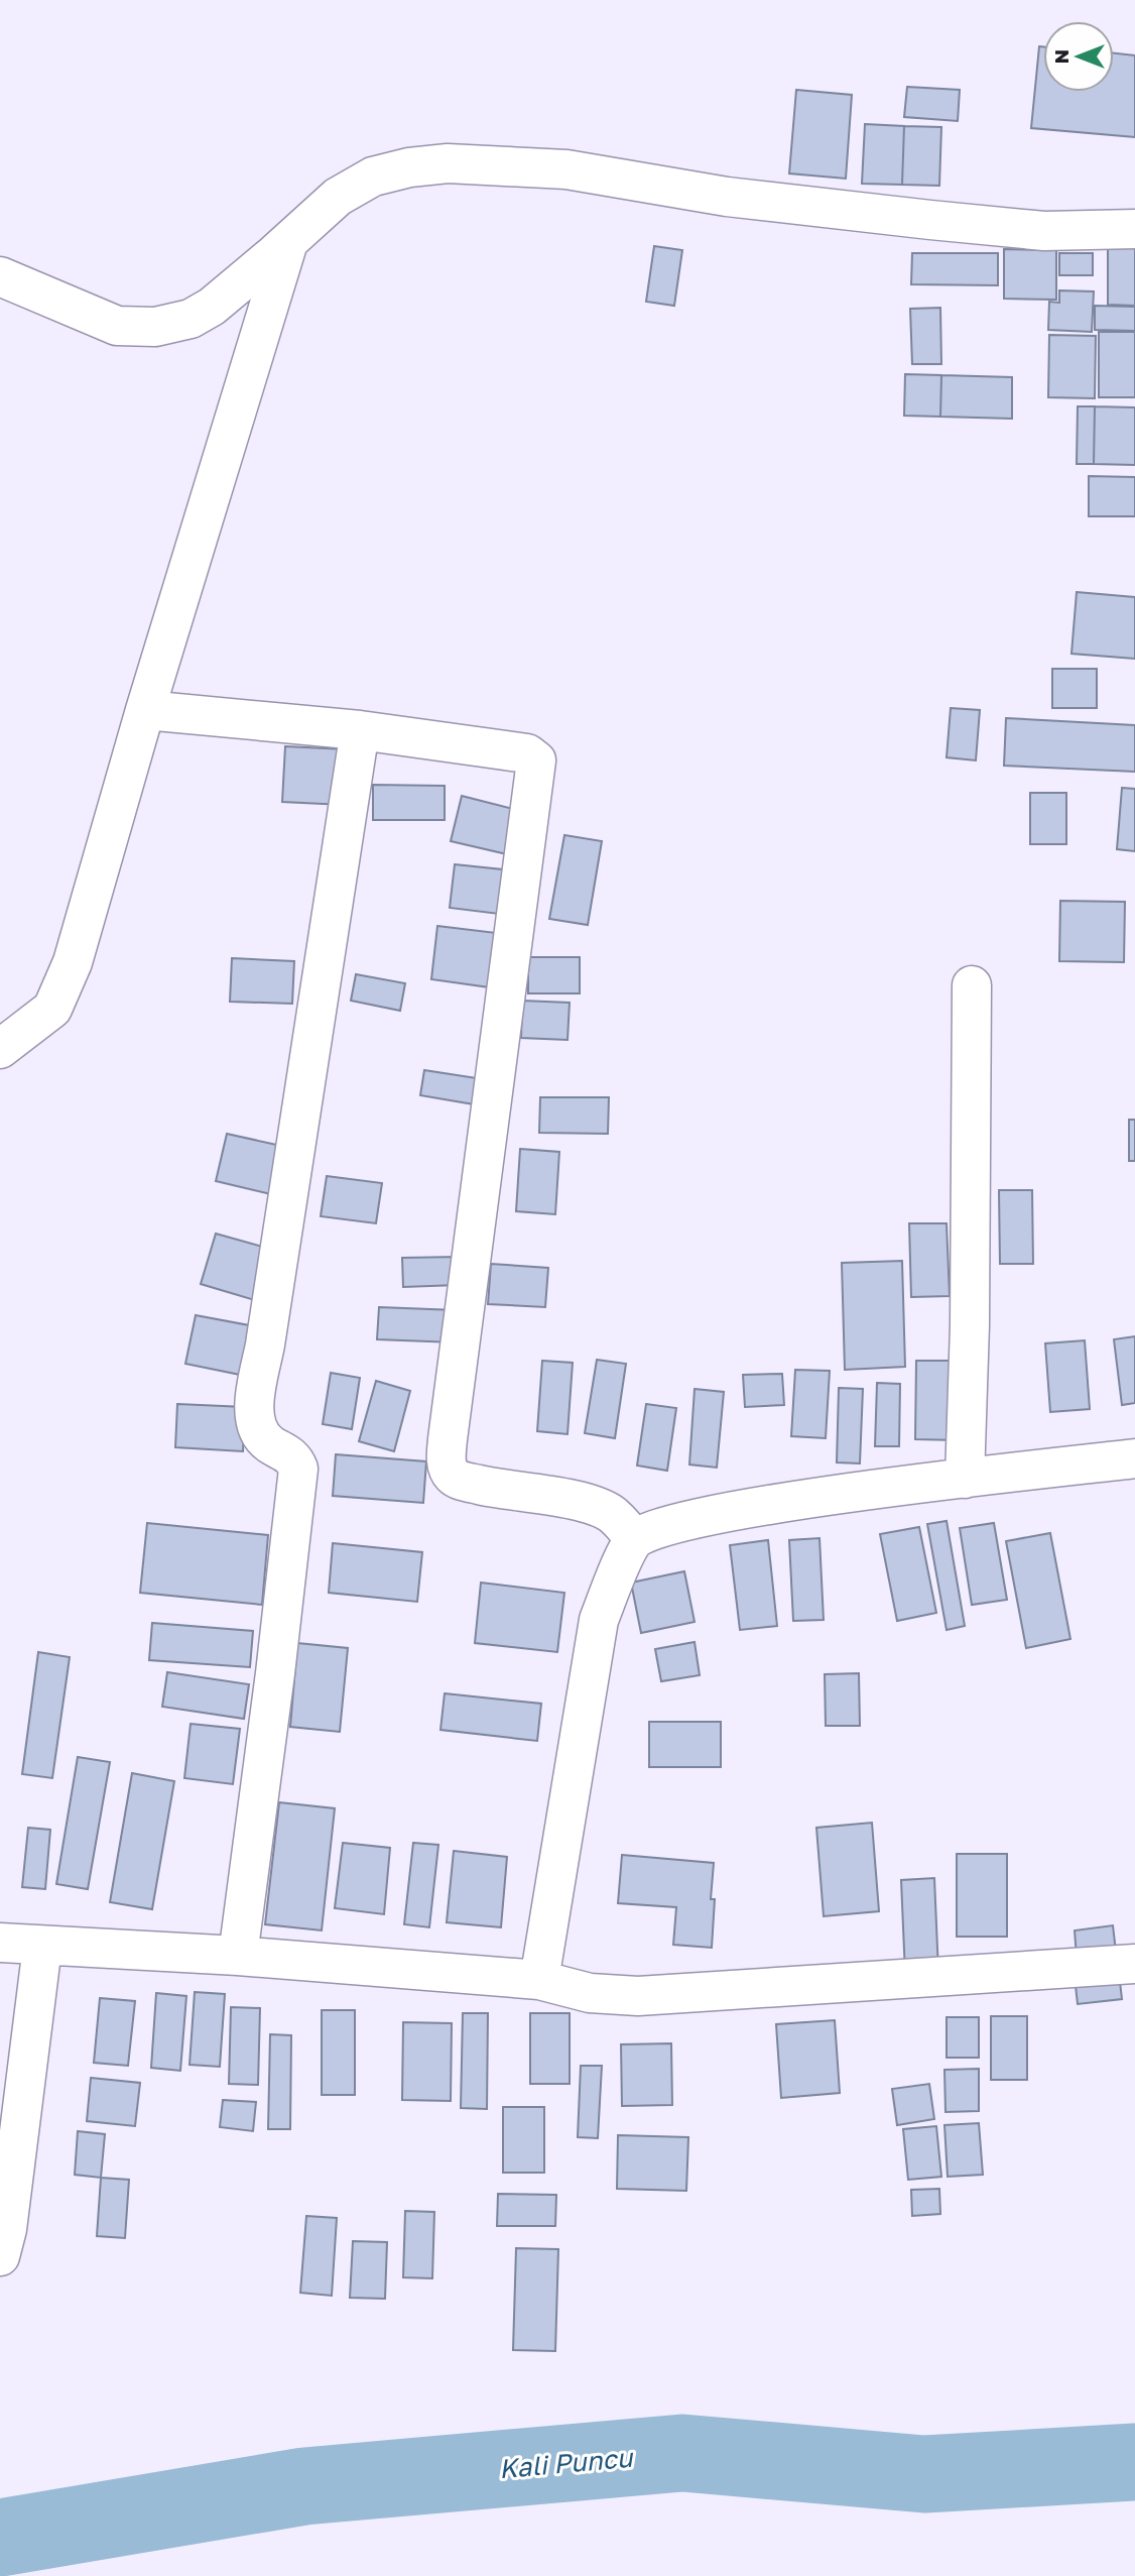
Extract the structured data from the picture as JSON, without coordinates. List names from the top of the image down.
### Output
{
  "water": ["Kali Puncu"],
  "north": "left"
}
